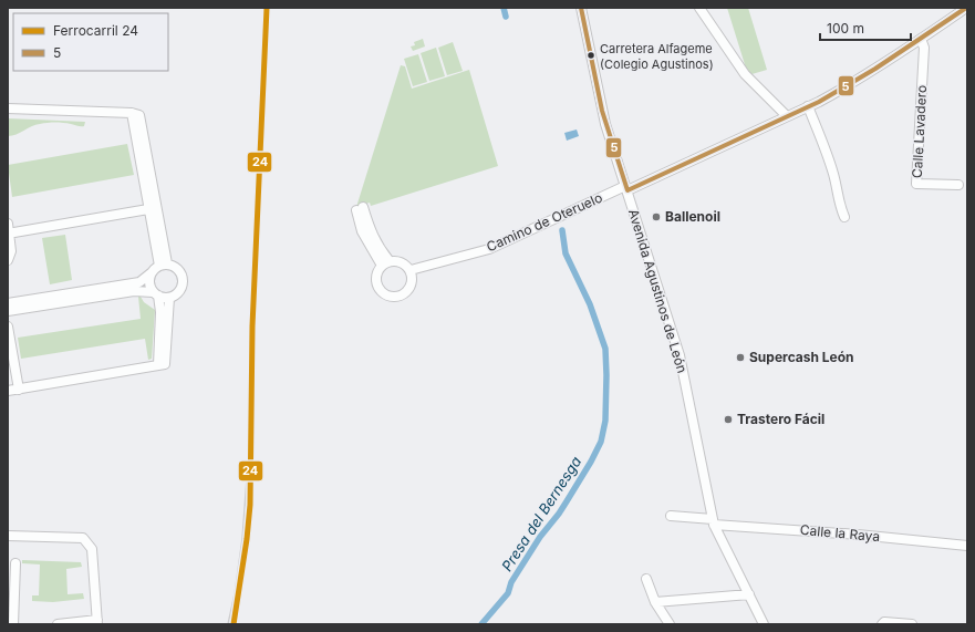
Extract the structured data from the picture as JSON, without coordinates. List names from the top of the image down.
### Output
{
  "streets": {
    "street": [
      "Calle Lavadero",
      "Camino de Oteruelo",
      "Avenida Agustinos de León",
      "Calle la Raya"
    ]
  },
  "crossings": [
    ["Calle Lavadero", "Camino de Oteruelo"],
    ["Camino de Oteruelo", "Avenida Agustinos de León"],
    ["Avenida Agustinos de León", "Calle la Raya"]
  ],
  "water": ["Presa del Bernesga"],
  "places": [
    "Carretera Alfageme (Colegio Agustinos)",
    "Ballenoil",
    "Supercash León",
    "Trastero Fácil"
  ],
  "lines": ["rail line 24", "transit line 5"],
  "legend": ["Ferrocarril 24", "5"],
  "scale_bar": "100 m"
}
